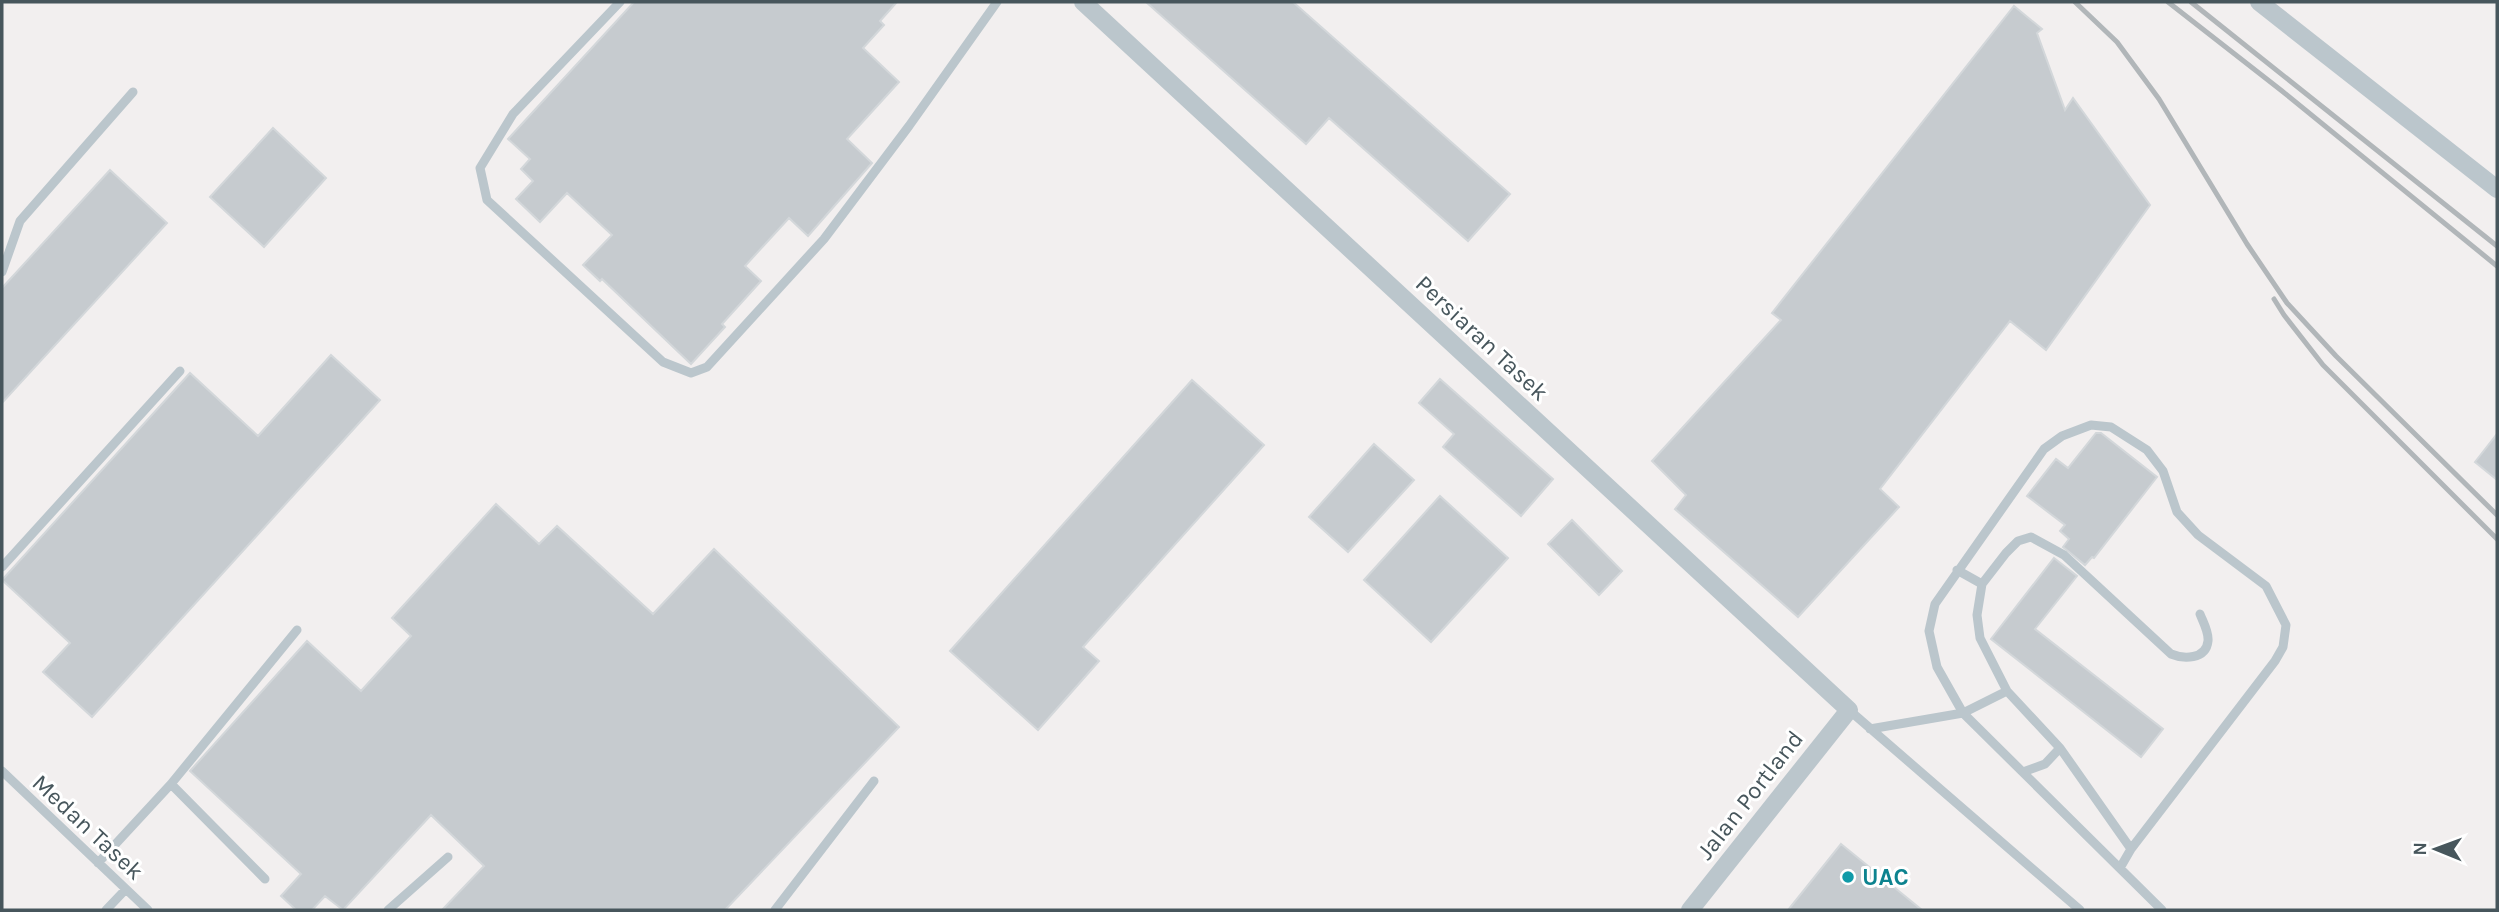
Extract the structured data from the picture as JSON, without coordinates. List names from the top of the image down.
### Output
{
  "streets": {
    "street": ["Persiaran Tasek", "Jalan Portland"],
    "lane": ["Medan Tasek"]
  },
  "crossings": [
    ["Persiaran Tasek", "Jalan Portland"]
  ],
  "places": ["UAC"],
  "north": "left"
}
